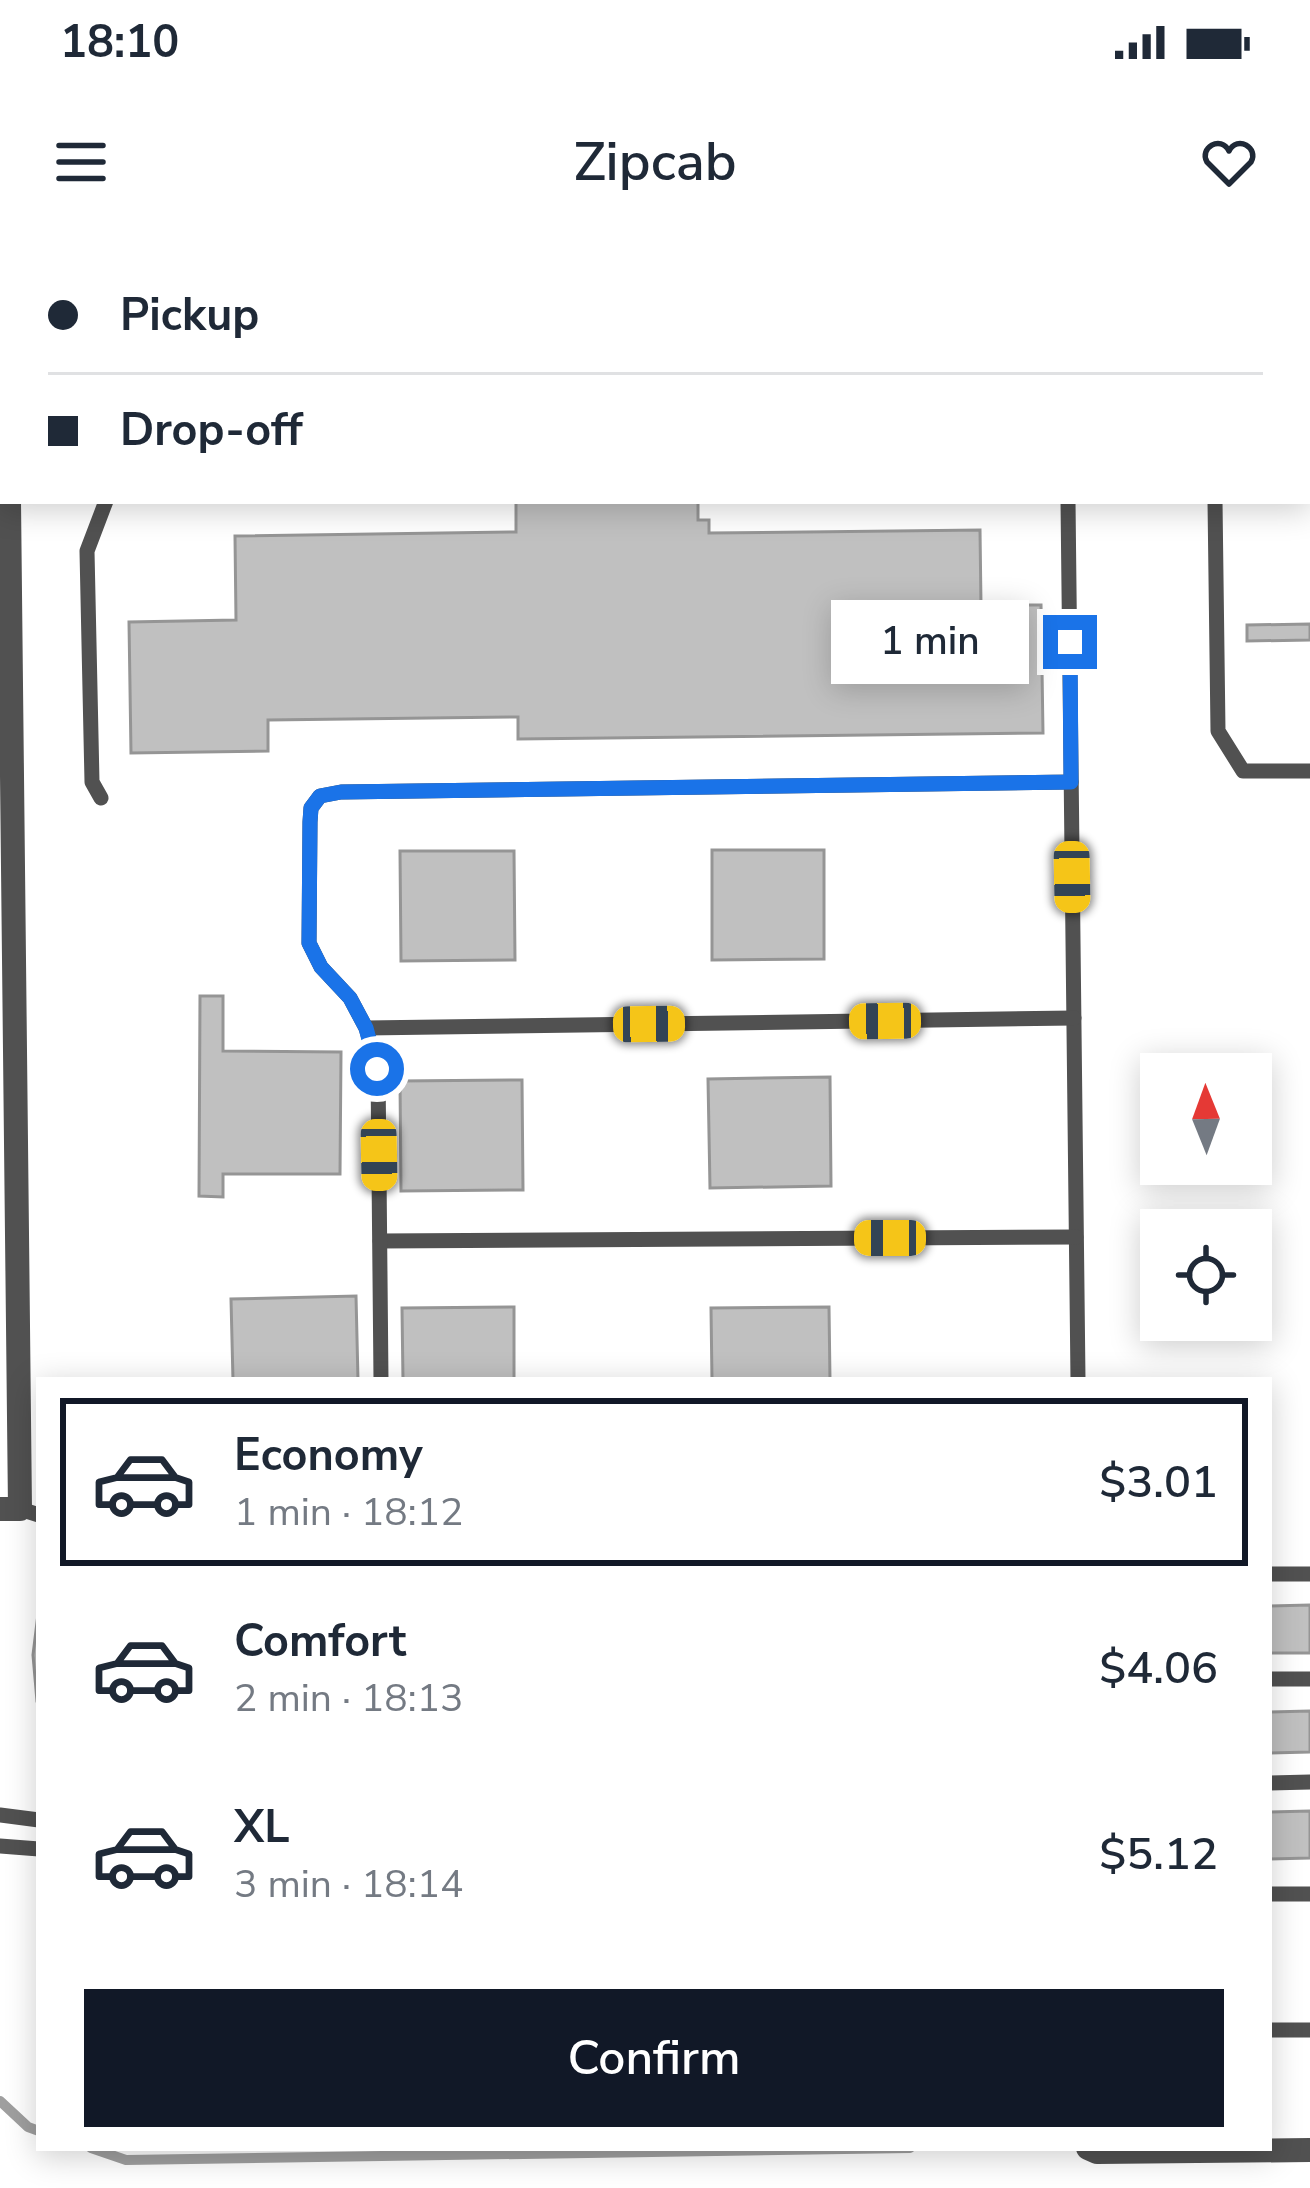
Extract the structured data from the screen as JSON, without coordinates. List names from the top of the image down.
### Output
{
  "north": "top",
  "page": {
    "status": "18:10",
    "header": "Zipcab",
    "banner": ["Pickup", "Drop-off"],
    "bubble": "1 min",
    "list": [
      {
        "name": "Economy",
        "note": "1 min · 18:12",
        "value": "$3.01"
      },
      {
        "name": "Comfort",
        "note": "2 min · 18:13",
        "value": "$4.06"
      },
      {
        "name": "XL",
        "note": "3 min · 18:14",
        "value": "$5.12"
      }
    ],
    "buttons": "Confirm"
  }
}
